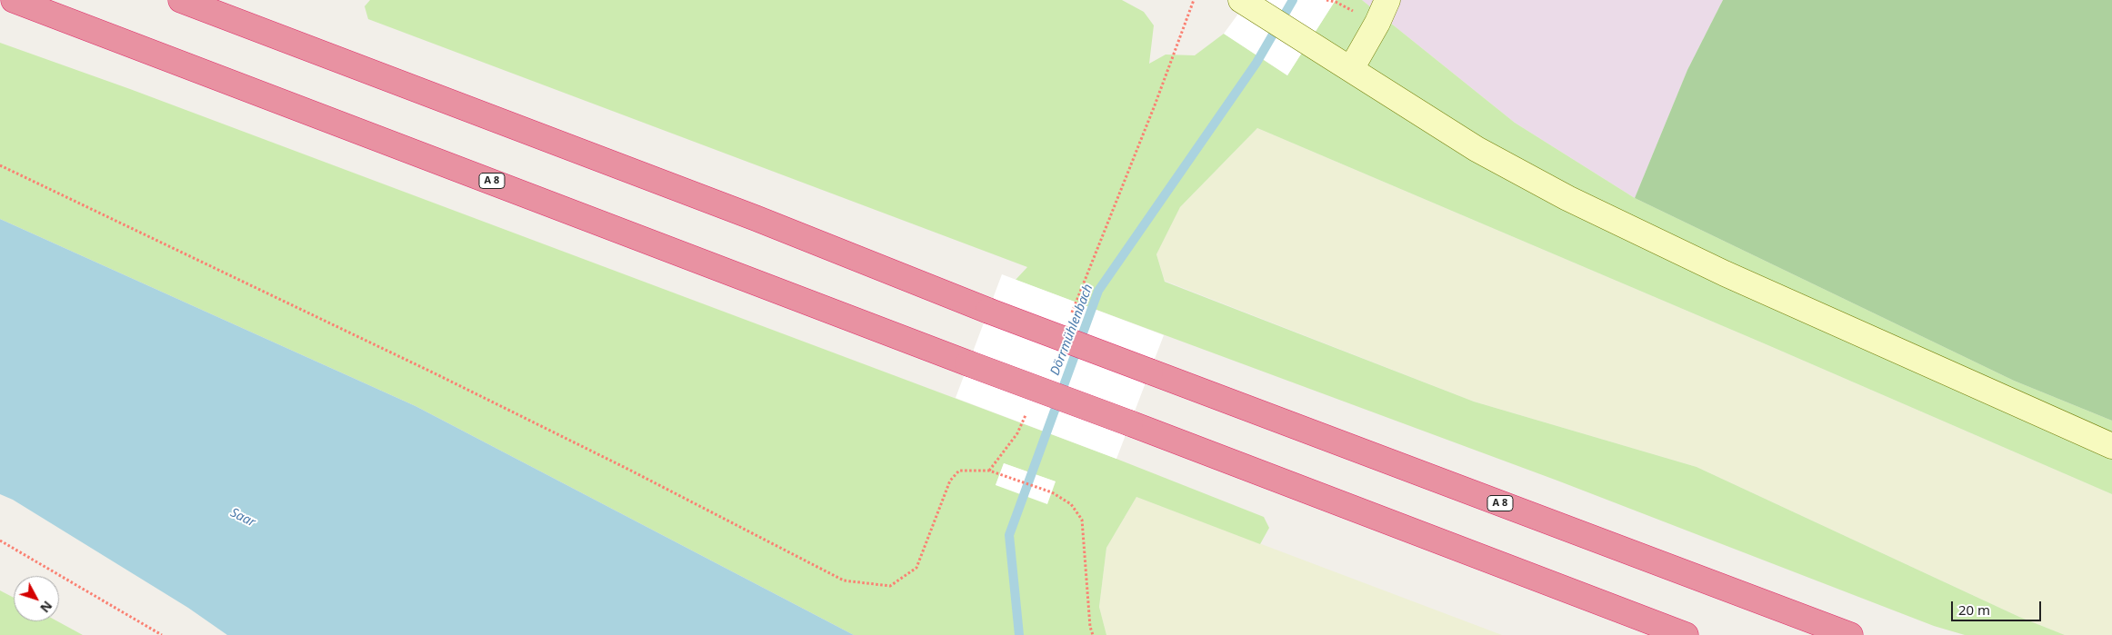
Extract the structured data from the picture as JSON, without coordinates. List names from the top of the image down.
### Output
{
  "streets": {
    "highway": ["A 8"]
  },
  "water": ["Dörrmühlenbach", "Saar"],
  "scale_bar": "20 m",
  "north": "bottom right"
}
